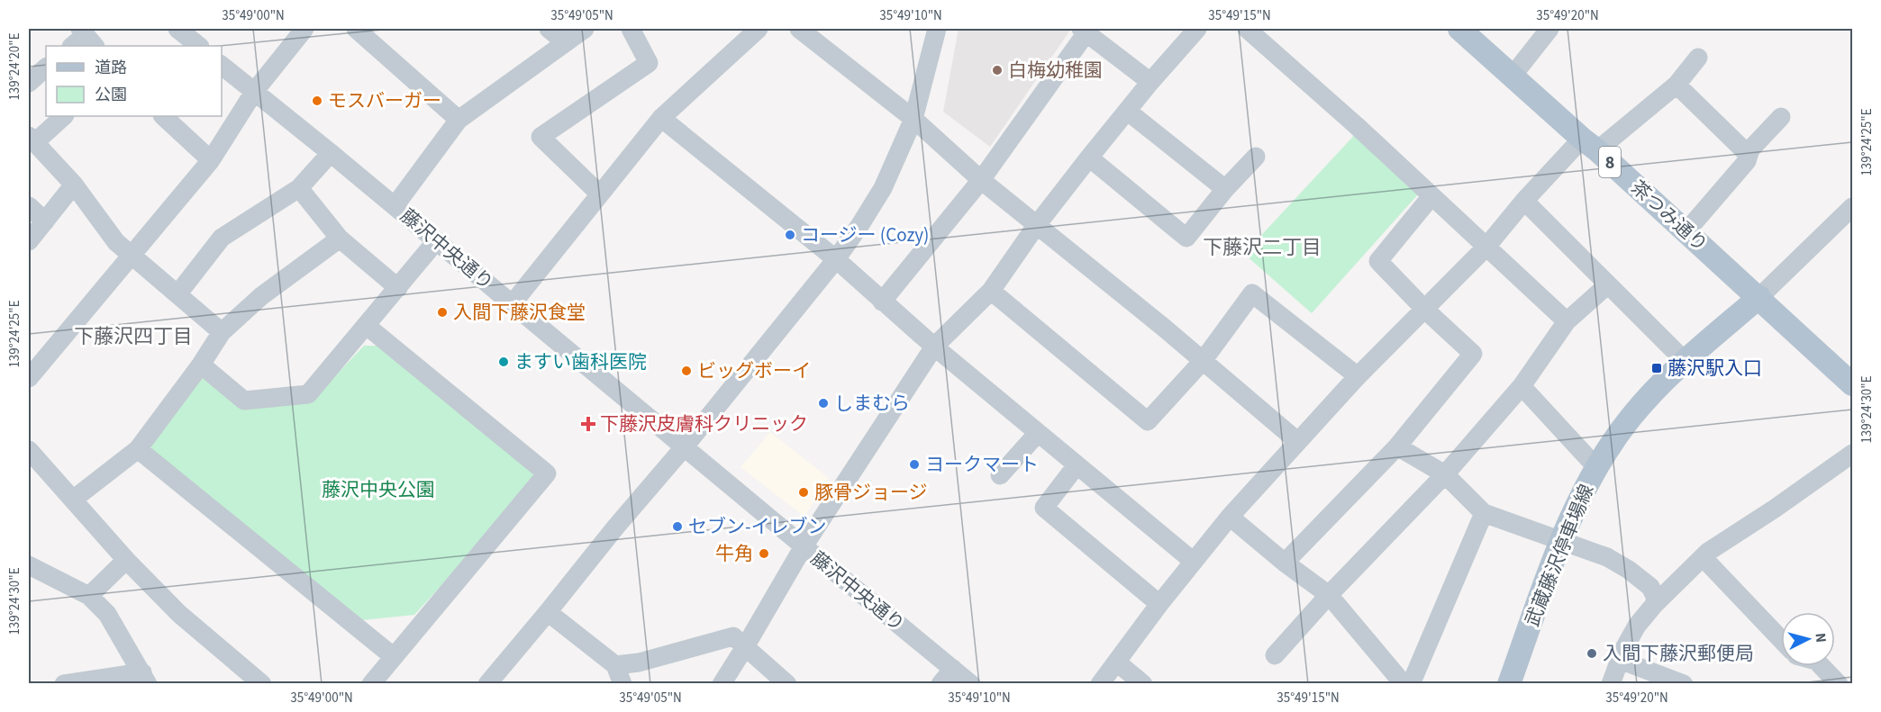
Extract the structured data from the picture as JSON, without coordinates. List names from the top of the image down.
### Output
{
  "streets": {
    "main road": ["8", "茶つみ通り", "武蔵藤沢停車場線"],
    "street": ["藤沢中央通り"]
  },
  "crossings": [
    ["茶つみ通り", "武蔵藤沢停車場線"]
  ],
  "districts": ["下藤沢二丁目", "下藤沢四丁目"],
  "parks": ["藤沢中央公園"],
  "places": {
    "other": [
      "白梅幼稚園",
      "モスバーガー",
      "コージー (Cozy)",
      "入間下藤沢食堂",
      "ますい歯科医院",
      "ビッグボーイ",
      "しまむら",
      "ヨークマート",
      "豚骨ジョージ",
      "セブン-イレブン",
      "牛角",
      "入間下藤沢郵便局"
    ],
    "transit": ["藤沢駅入口"],
    "health": ["下藤沢皮膚科クリニック"]
  },
  "legend": ["道路", "公園"],
  "north": "right",
  "coordinates": [
    "35°49'00\"N",
    "35°49'05\"N",
    "35°49'10\"N",
    "35°49'15\"N",
    "35°49'20\"N",
    "139°24'20\"E",
    "139°24'25\"E",
    "139°24'30\"E"
  ]
}
